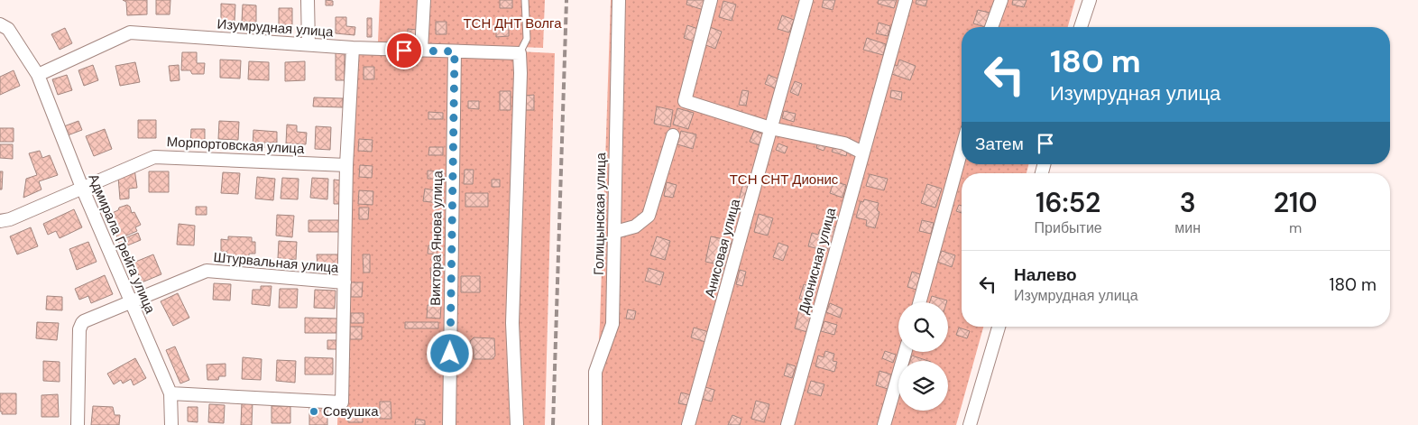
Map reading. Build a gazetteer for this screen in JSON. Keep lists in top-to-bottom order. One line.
{"streets":{"street":["Изумрудная улица","Морпортовская улица","Голицынская улица","Виктора Янова улица","Адмирала Грейга улица","Анисовая улица","Дионисная улица","Штурвальная улица"]},"crossings":[["Изумрудная улица","Виктора Янова улица"],["Изумрудная улица","Адмирала Грейга улица"],["Морпортовская улица","Адмирала Грейга улица"],["Адмирала Грейга улица","Штурвальная улица"]],"parks":["ТСН ДНТ Волга","ТСН СНТ Дионис"],"places":["Совушка"],"page":{"turn":["180 m","Изумрудная улица"],"then":"Затем","eta":["16:52","Прибытие","3","мин","210","m"],"list":[{"name":"Налево","note":"Изумрудная улица","value":"180 m"}]}}
